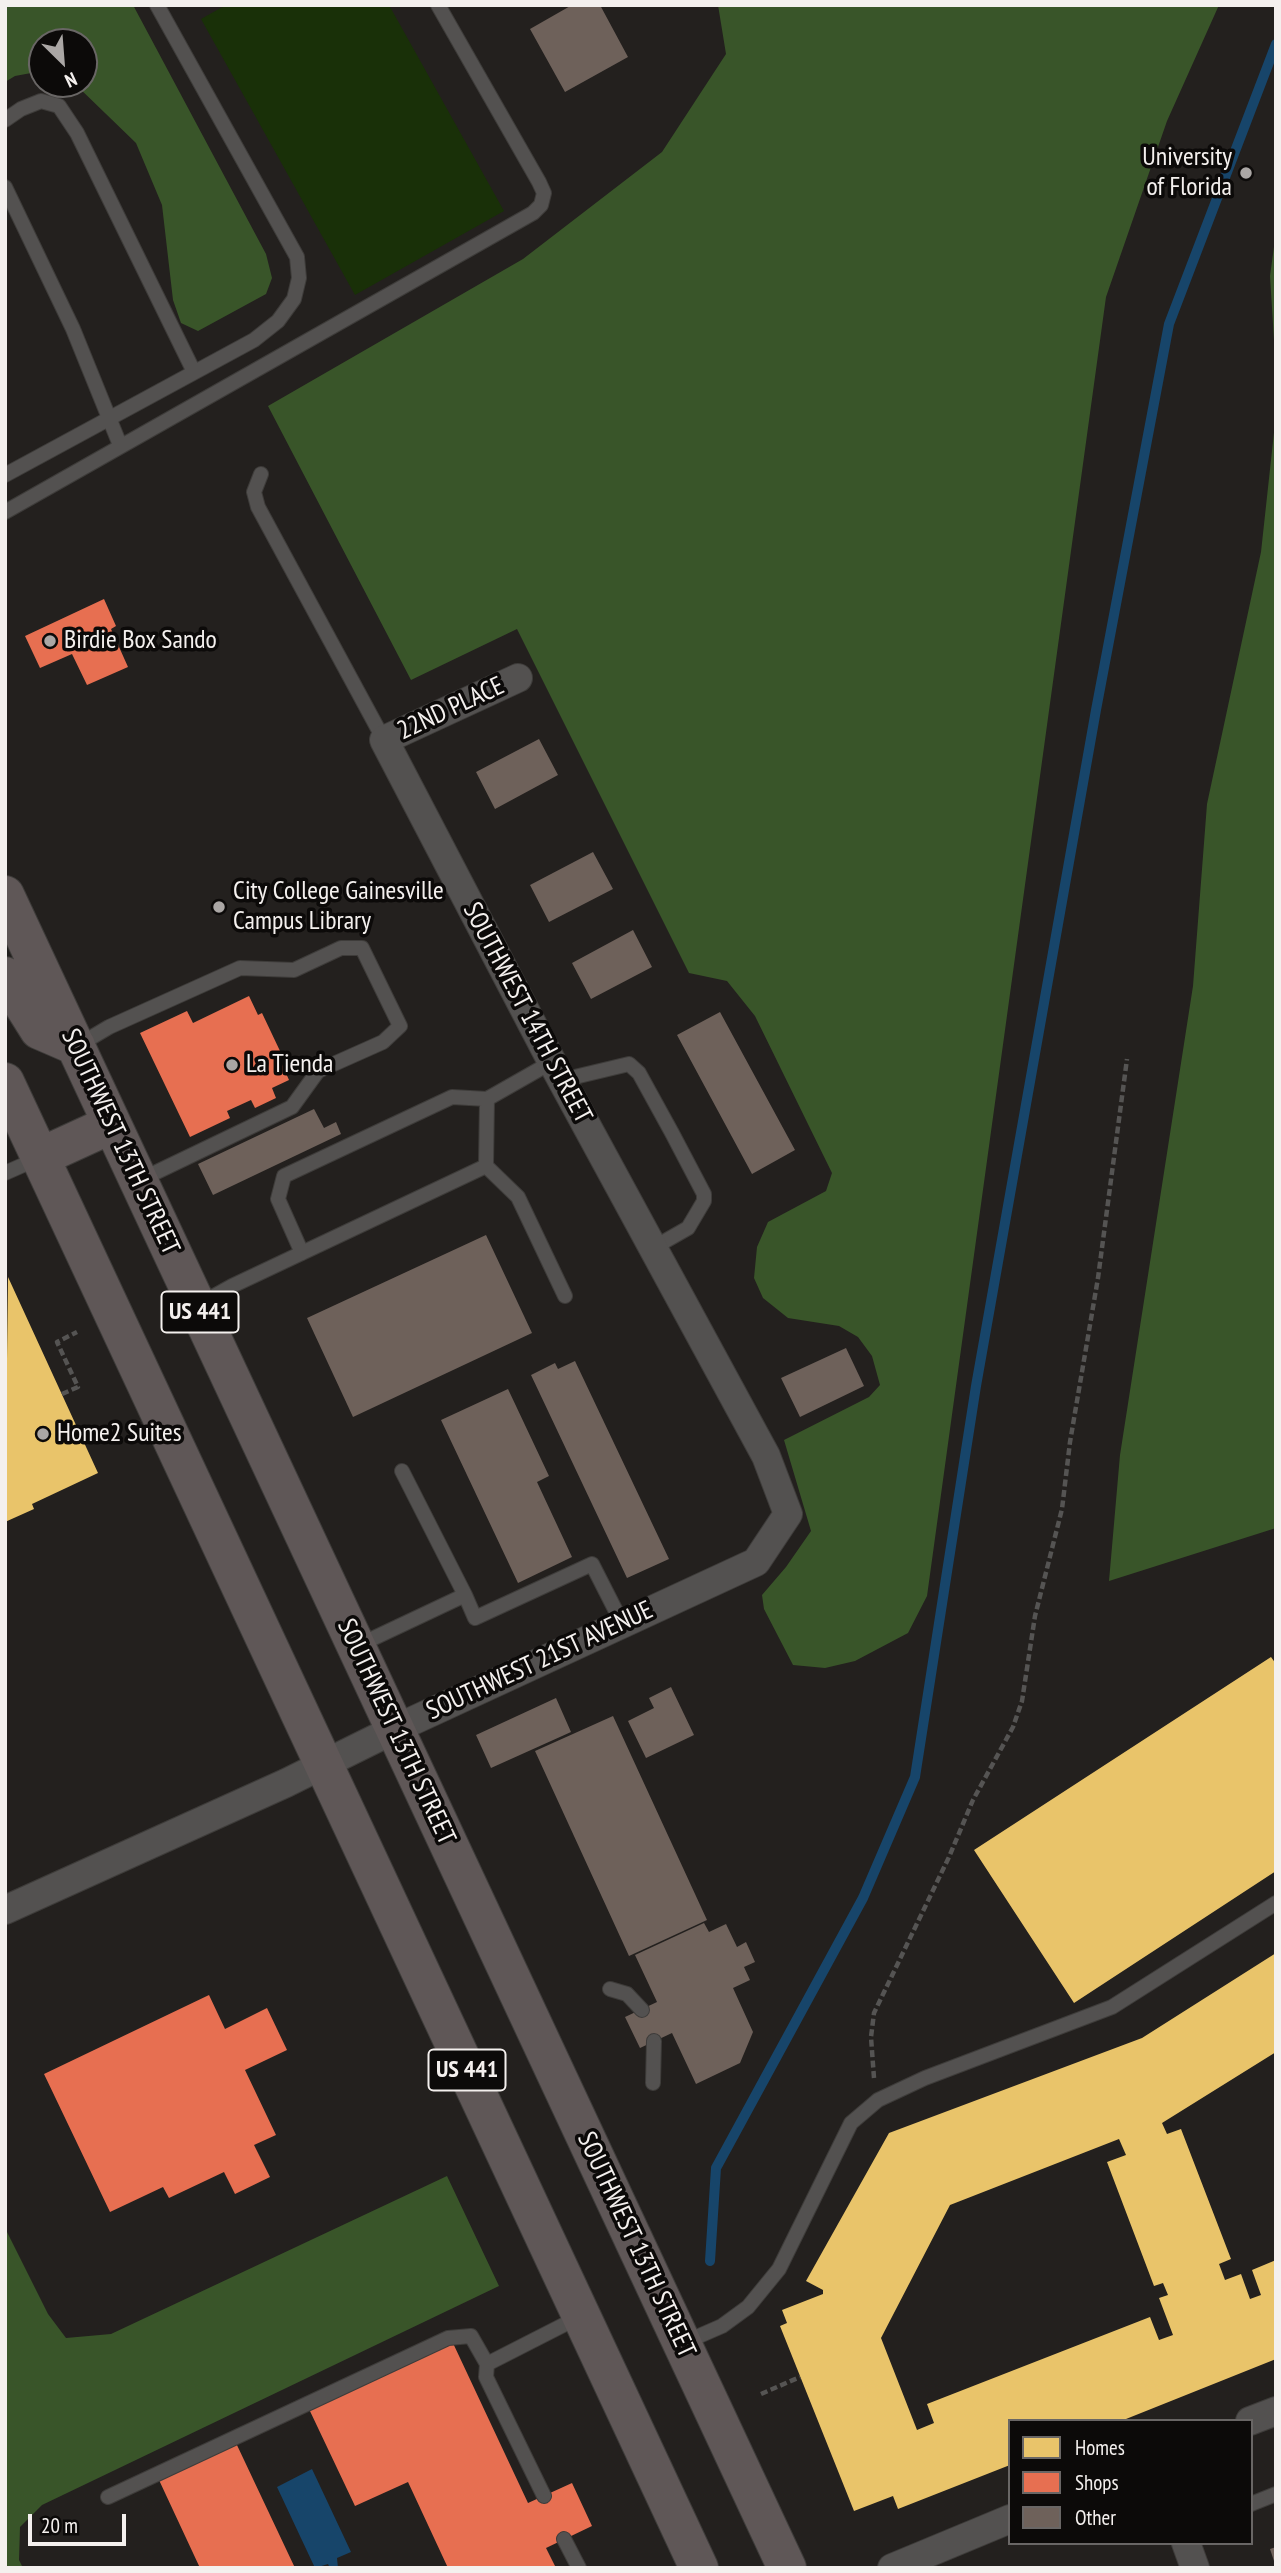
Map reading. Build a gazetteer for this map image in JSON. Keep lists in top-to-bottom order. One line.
{"streets":{"main road":["SOUTHWEST 13TH STREET","US 441"],"street":["22ND PLACE","SOUTHWEST 14TH STREET","SOUTHWEST 21ST AVENUE"]},"crossings":[["22ND PLACE","SOUTHWEST 14TH STREET"],["SOUTHWEST 14TH STREET","SOUTHWEST 21ST AVENUE"],["SOUTHWEST 13TH STREET","SOUTHWEST 21ST AVENUE"],["US 441","SOUTHWEST 21ST AVENUE"]],"places":["University of Florida","Birdie Box Sando","City College Gainesville Campus Library","La Tienda","Home2 Suites"],"legend":["Homes","Shops","Other"],"scale_bar":"20 m","north":"bottom right"}
